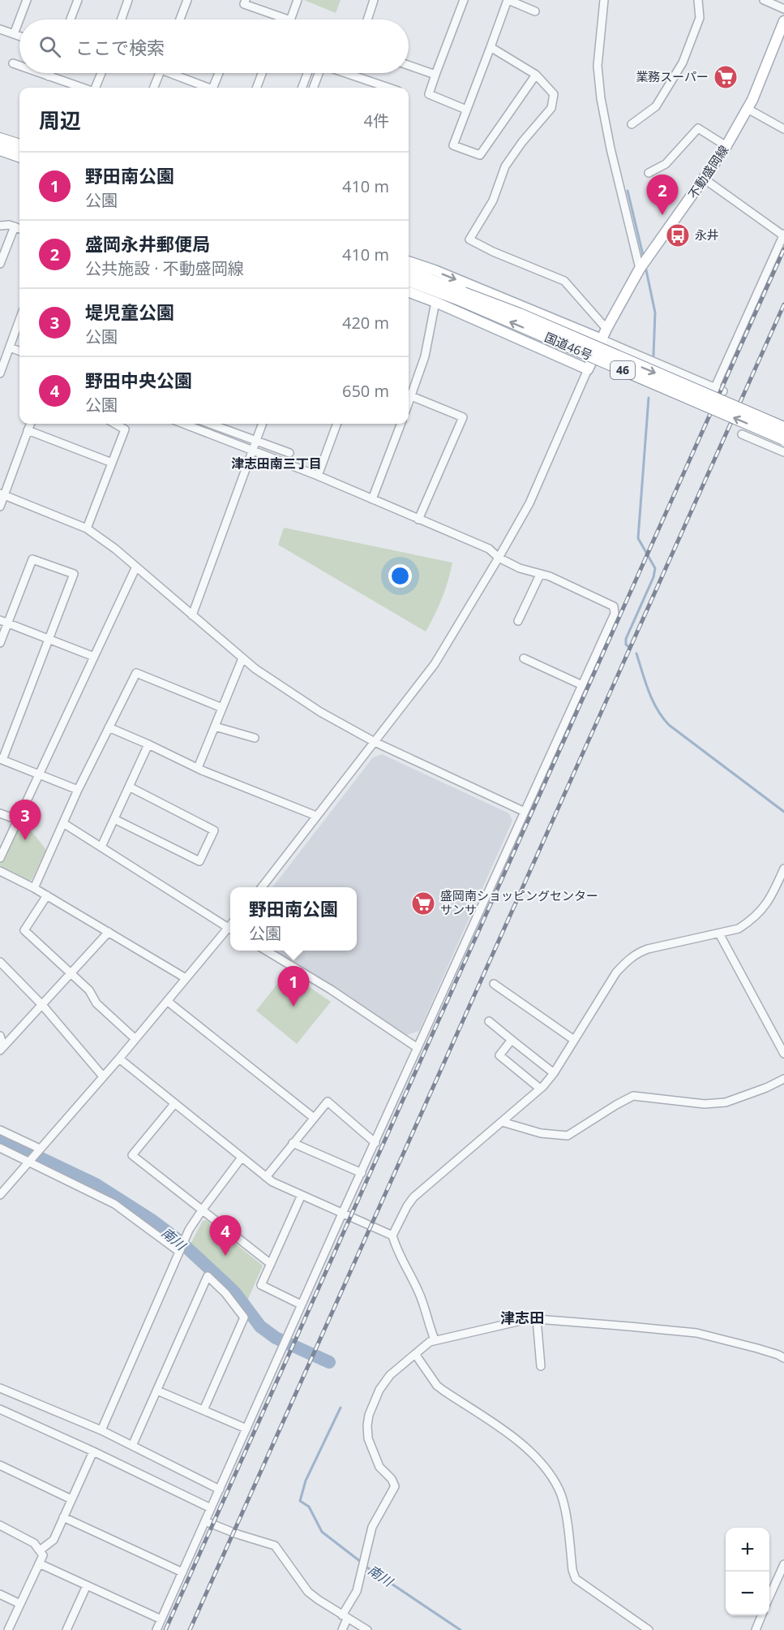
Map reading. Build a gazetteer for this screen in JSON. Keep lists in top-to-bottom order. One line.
{"streets":{"highway":["国道46号","46"],"main road":["不動盛岡線"]},"districts":["津志田南三丁目","津志田"],"water":["南川"],"places":{"supermarket":["業務スーパー","盛岡南ショッピングセンター サンサ"],"bus stop":["永井"]},"page":{"search":"ここで検索","heading":["周辺","4件"],"list":[{"mark":"1","name":"野田南公園","note":"公園","value":"410 m"},{"mark":"2","name":"盛岡永井郵便局","note":"公共施設 · 不動盛岡線","value":"410 m"},{"mark":"3","name":"堤児童公園","note":"公園","value":"420 m"},{"mark":"4","name":"野田中央公園","note":"公園","value":"650 m"}],"pins":["2","3","1","4"],"popup":["野田南公園","公園"],"map_buttons":["+","−"]}}
